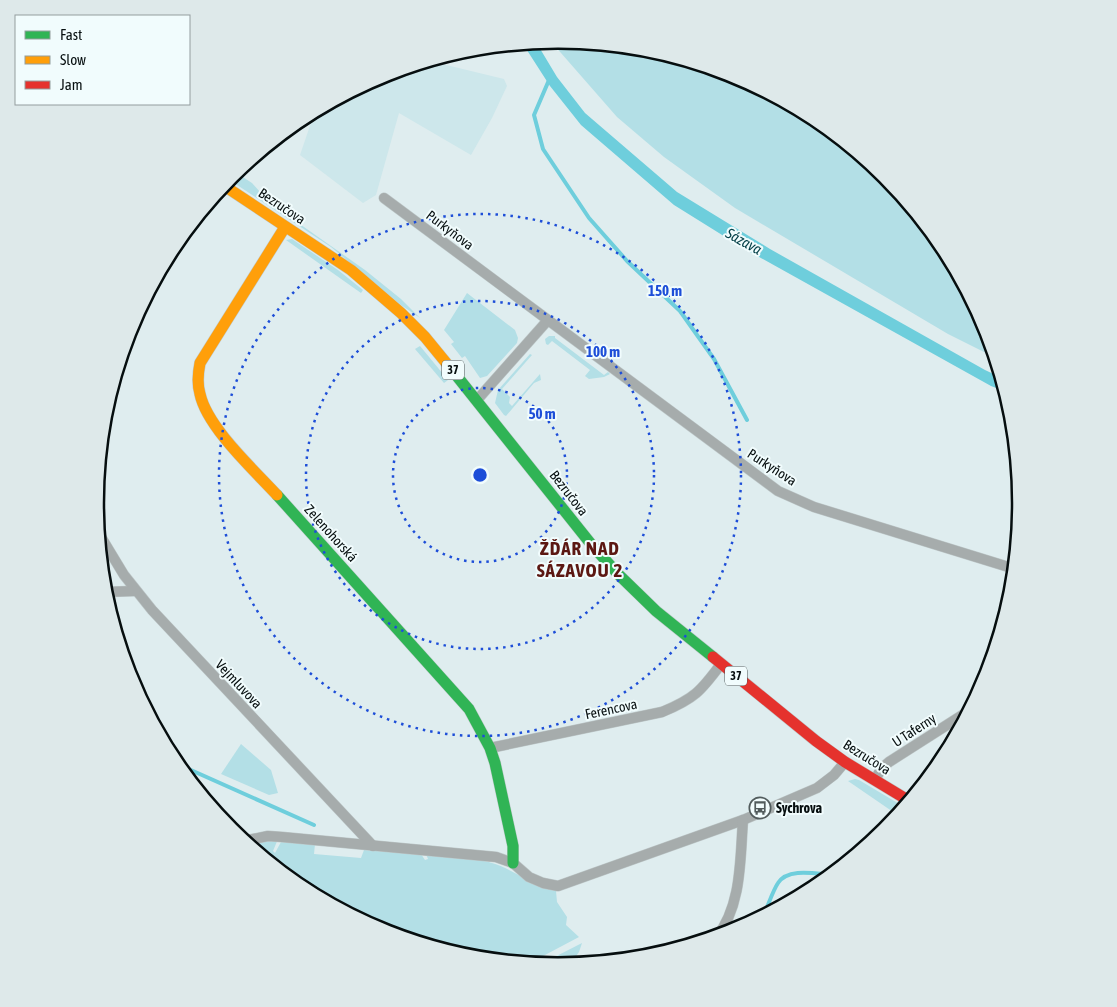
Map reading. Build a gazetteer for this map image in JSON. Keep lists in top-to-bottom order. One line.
{"streets":{"main road":["Bezručova","37","Zelenohorská"],"street":["Purkyňova","Vejmluvova","Ferencova","U Taferny"]},"crossings":[["Bezručova","Zelenohorská"],["Bezručova","Ferencova"],["Bezručova","U Taferny"],["Zelenohorská","Ferencova"]],"districts":["ŽĎÁR NAD SÁZAVOU 2"],"water":["Sázava"],"places":{"bus stop":["Sychrova"]},"legend":["Fast","Slow","Jam"],"rings":["150 m","100 m","50 m"]}
